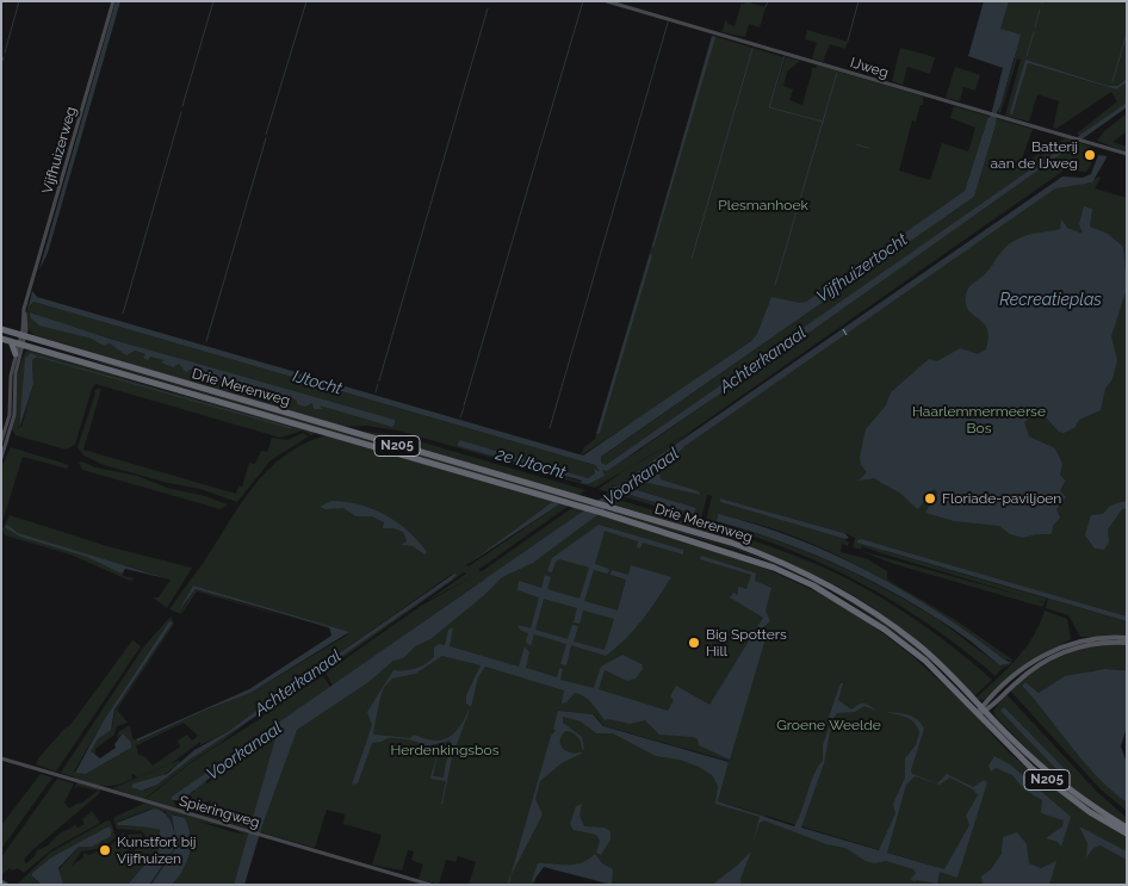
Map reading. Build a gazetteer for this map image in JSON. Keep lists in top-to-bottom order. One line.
{"streets":{"highway":["Drie Merenweg","N205"],"street":["IJweg","Vijfhuizerweg","Spieringweg"]},"crossings":[["Vijfhuizerweg","Drie Merenweg"]],"water":["Vijfhuizertocht","Recreatieplas","Achterkanaal","IJtocht","2e IJtocht","Voorkanaal"],"parks":["Plesmanhoek","Haarlemmermeerse Bos","Groene Weelde","Herdenkingsbos"],"places":["Batterij aan de IJweg","Floriade-paviljoen","Big Spotters Hill","Kunstfort bij Vijfhuizen"]}
